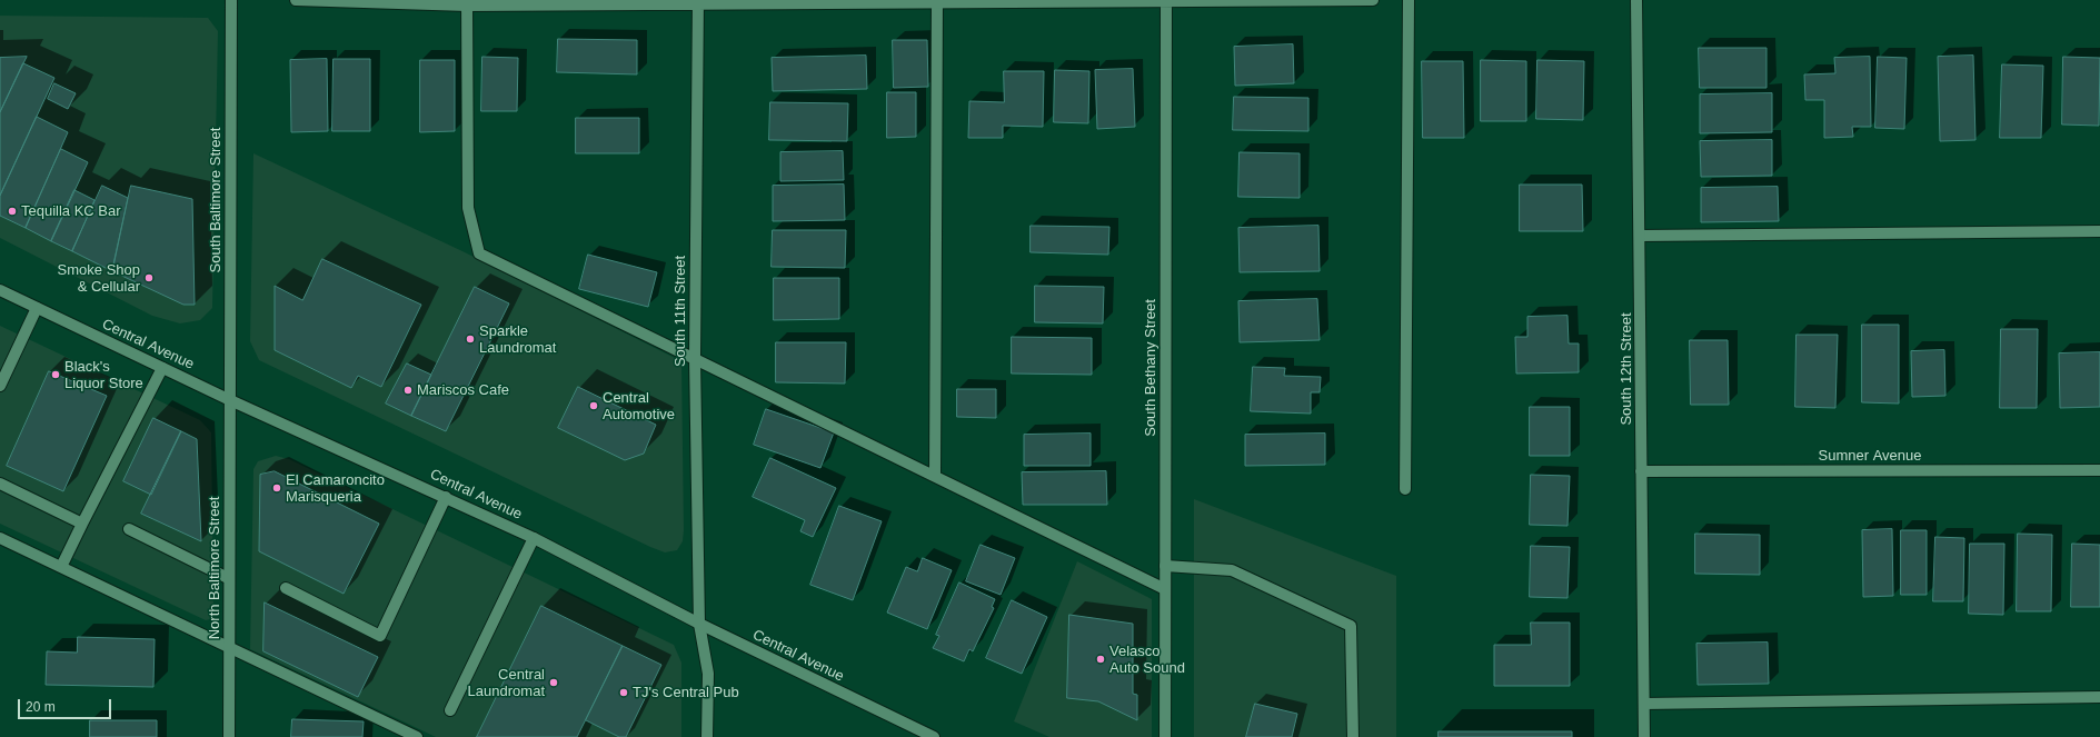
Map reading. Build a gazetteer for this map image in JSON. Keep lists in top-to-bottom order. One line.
{"streets":{"street":["South Baltimore Street","South 11th Street","Central Avenue","South Bethany Street","South 12th Street","Sumner Avenue","North Baltimore Street"]},"crossings":[["South Baltimore Street","Central Avenue"],["South Baltimore Street","North Baltimore Street"],["South 11th Street","Central Avenue"],["Central Avenue","North Baltimore Street"],["South 12th Street","Sumner Avenue"]],"places":["Tequilla KC Bar","Smoke Shop & Cellular","Sparkle Laundromat","Black's Liquor Store","Mariscos Cafe","Central Automotive","El Camaroncito Marisqueria","Velasco Auto Sound","Central Laundromat","TJ's Central Pub"],"scale_bar":"20 m"}
